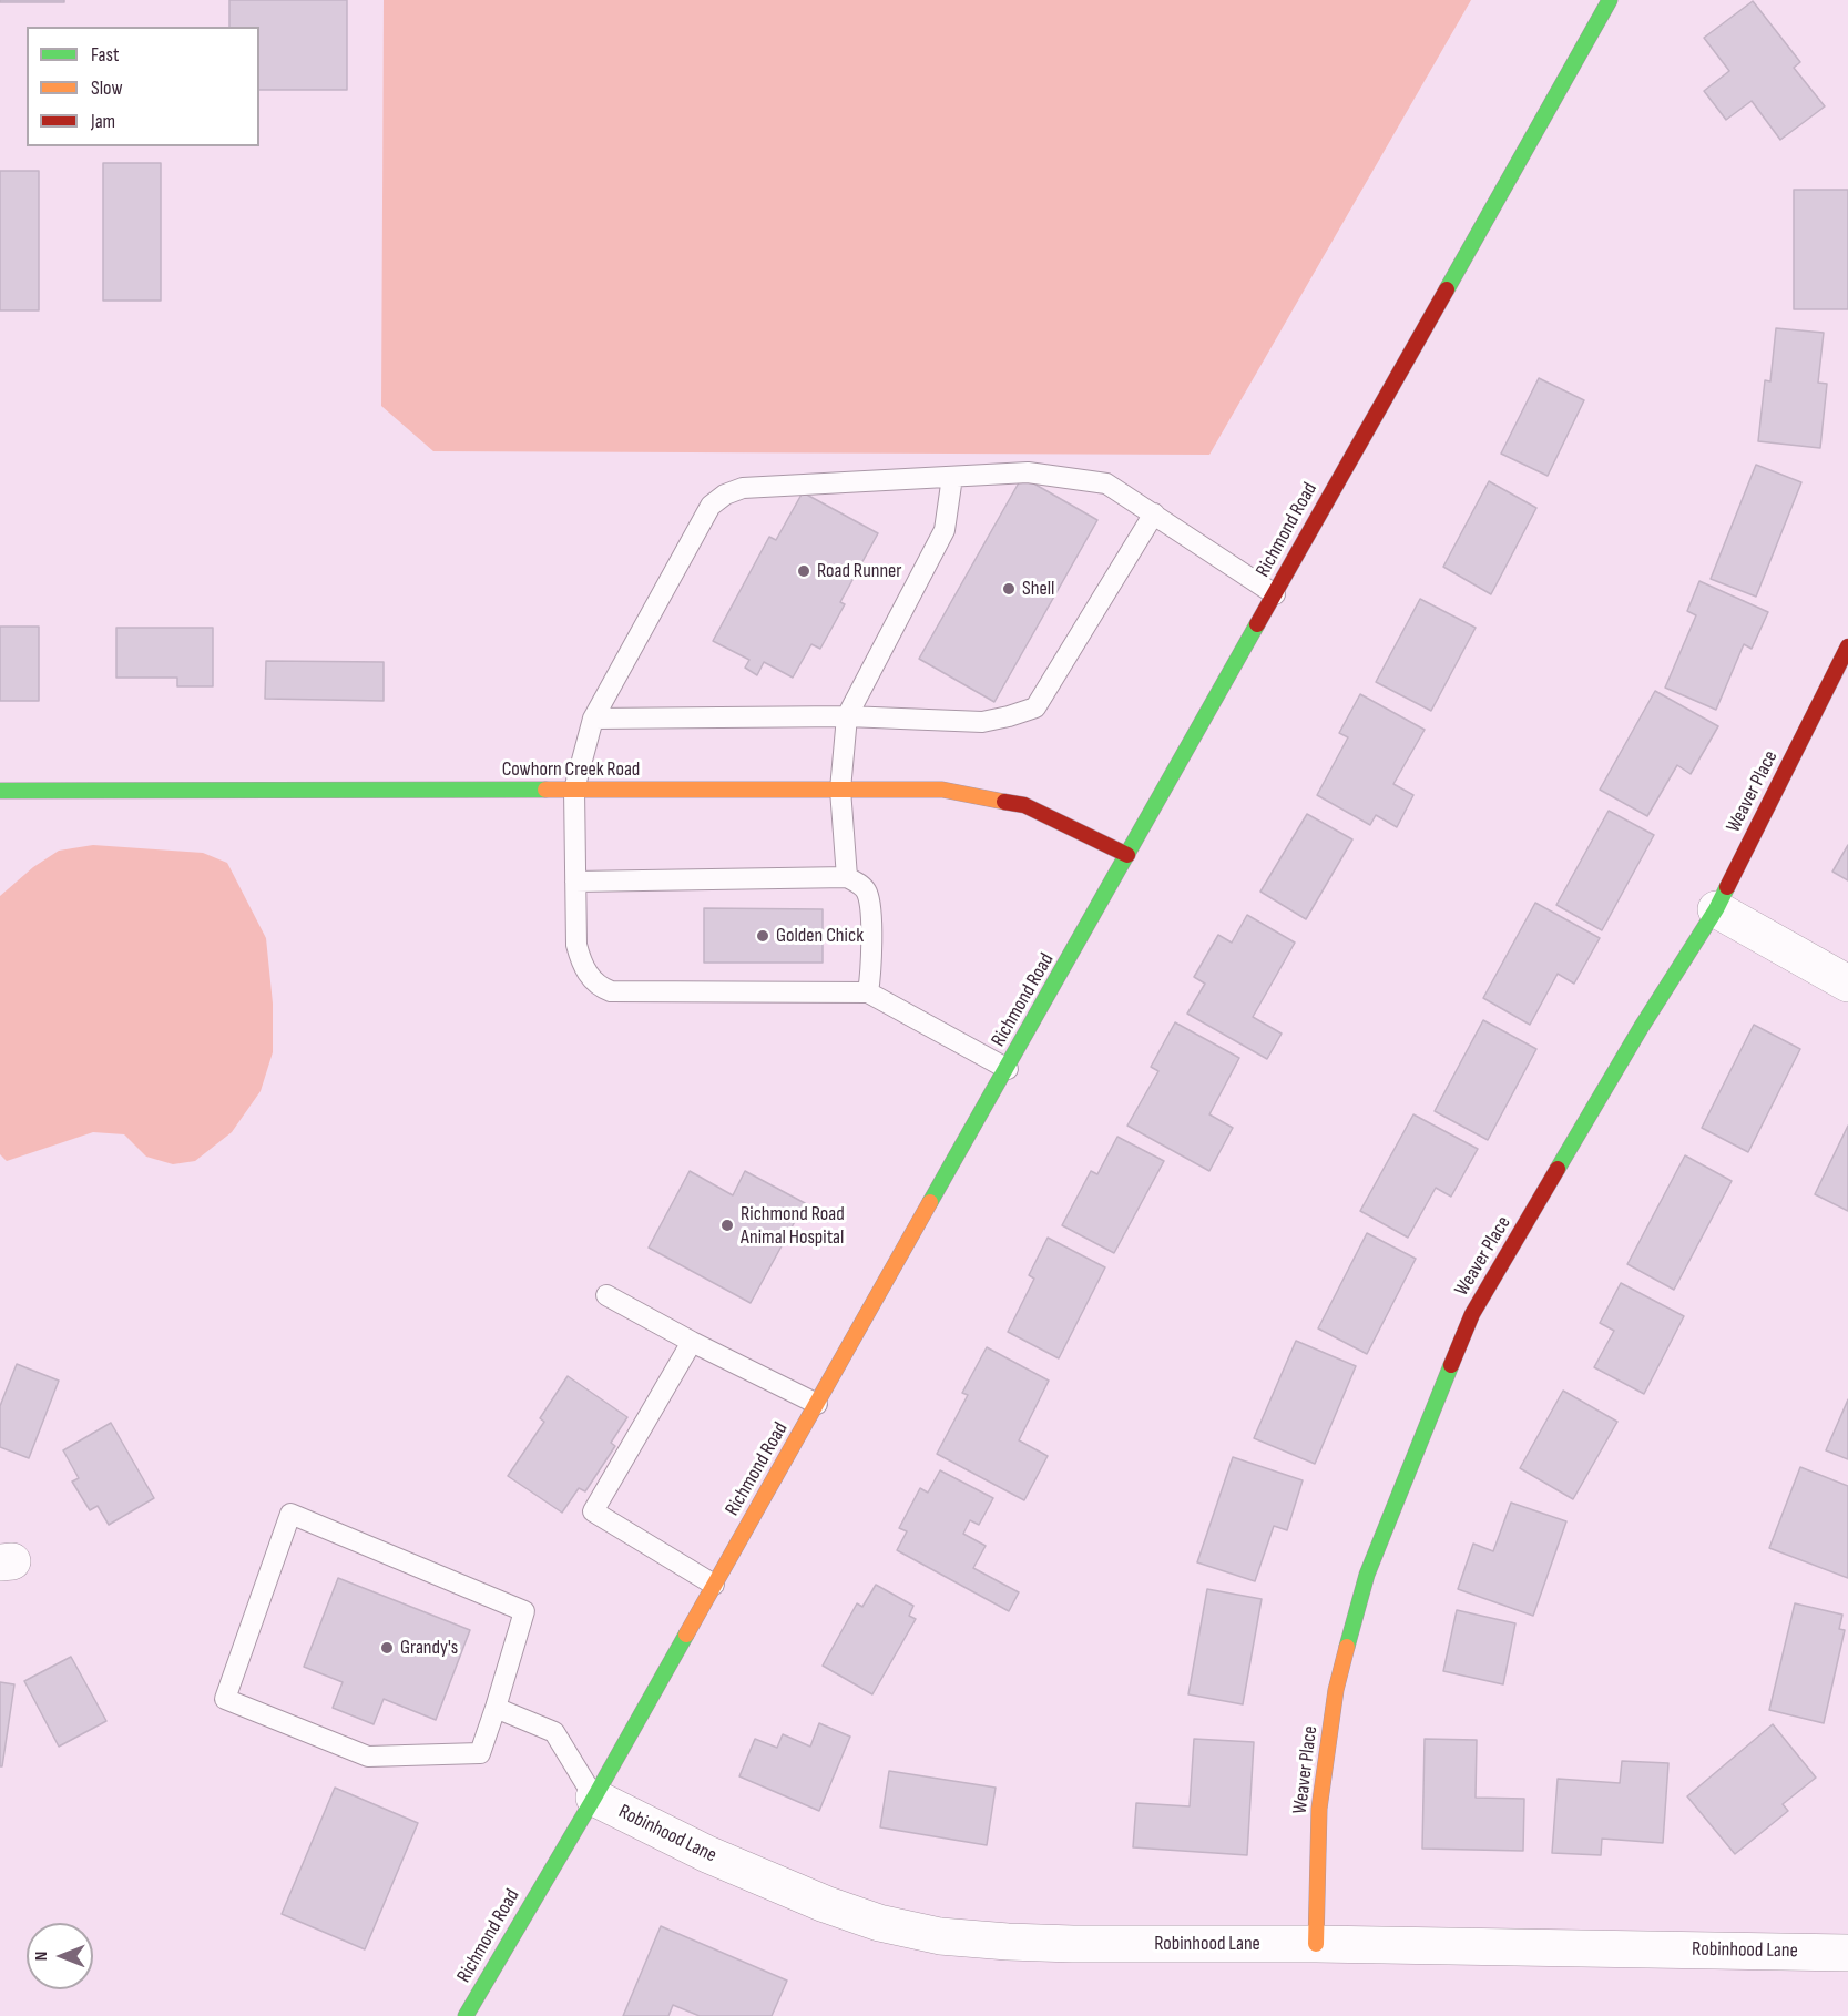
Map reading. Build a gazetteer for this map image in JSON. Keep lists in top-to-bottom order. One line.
{"streets":{"street":["Richmond Road","Cowhorn Creek Road","Weaver Place","Robinhood Lane"]},"crossings":[["Richmond Road","Cowhorn Creek Road"],["Richmond Road","Robinhood Lane"],["Weaver Place","Robinhood Lane"]],"places":["Road Runner","Shell","Golden Chick","Richmond Road Animal Hospital","Grandy's"],"legend":["Fast","Slow","Jam"],"north":"left"}
